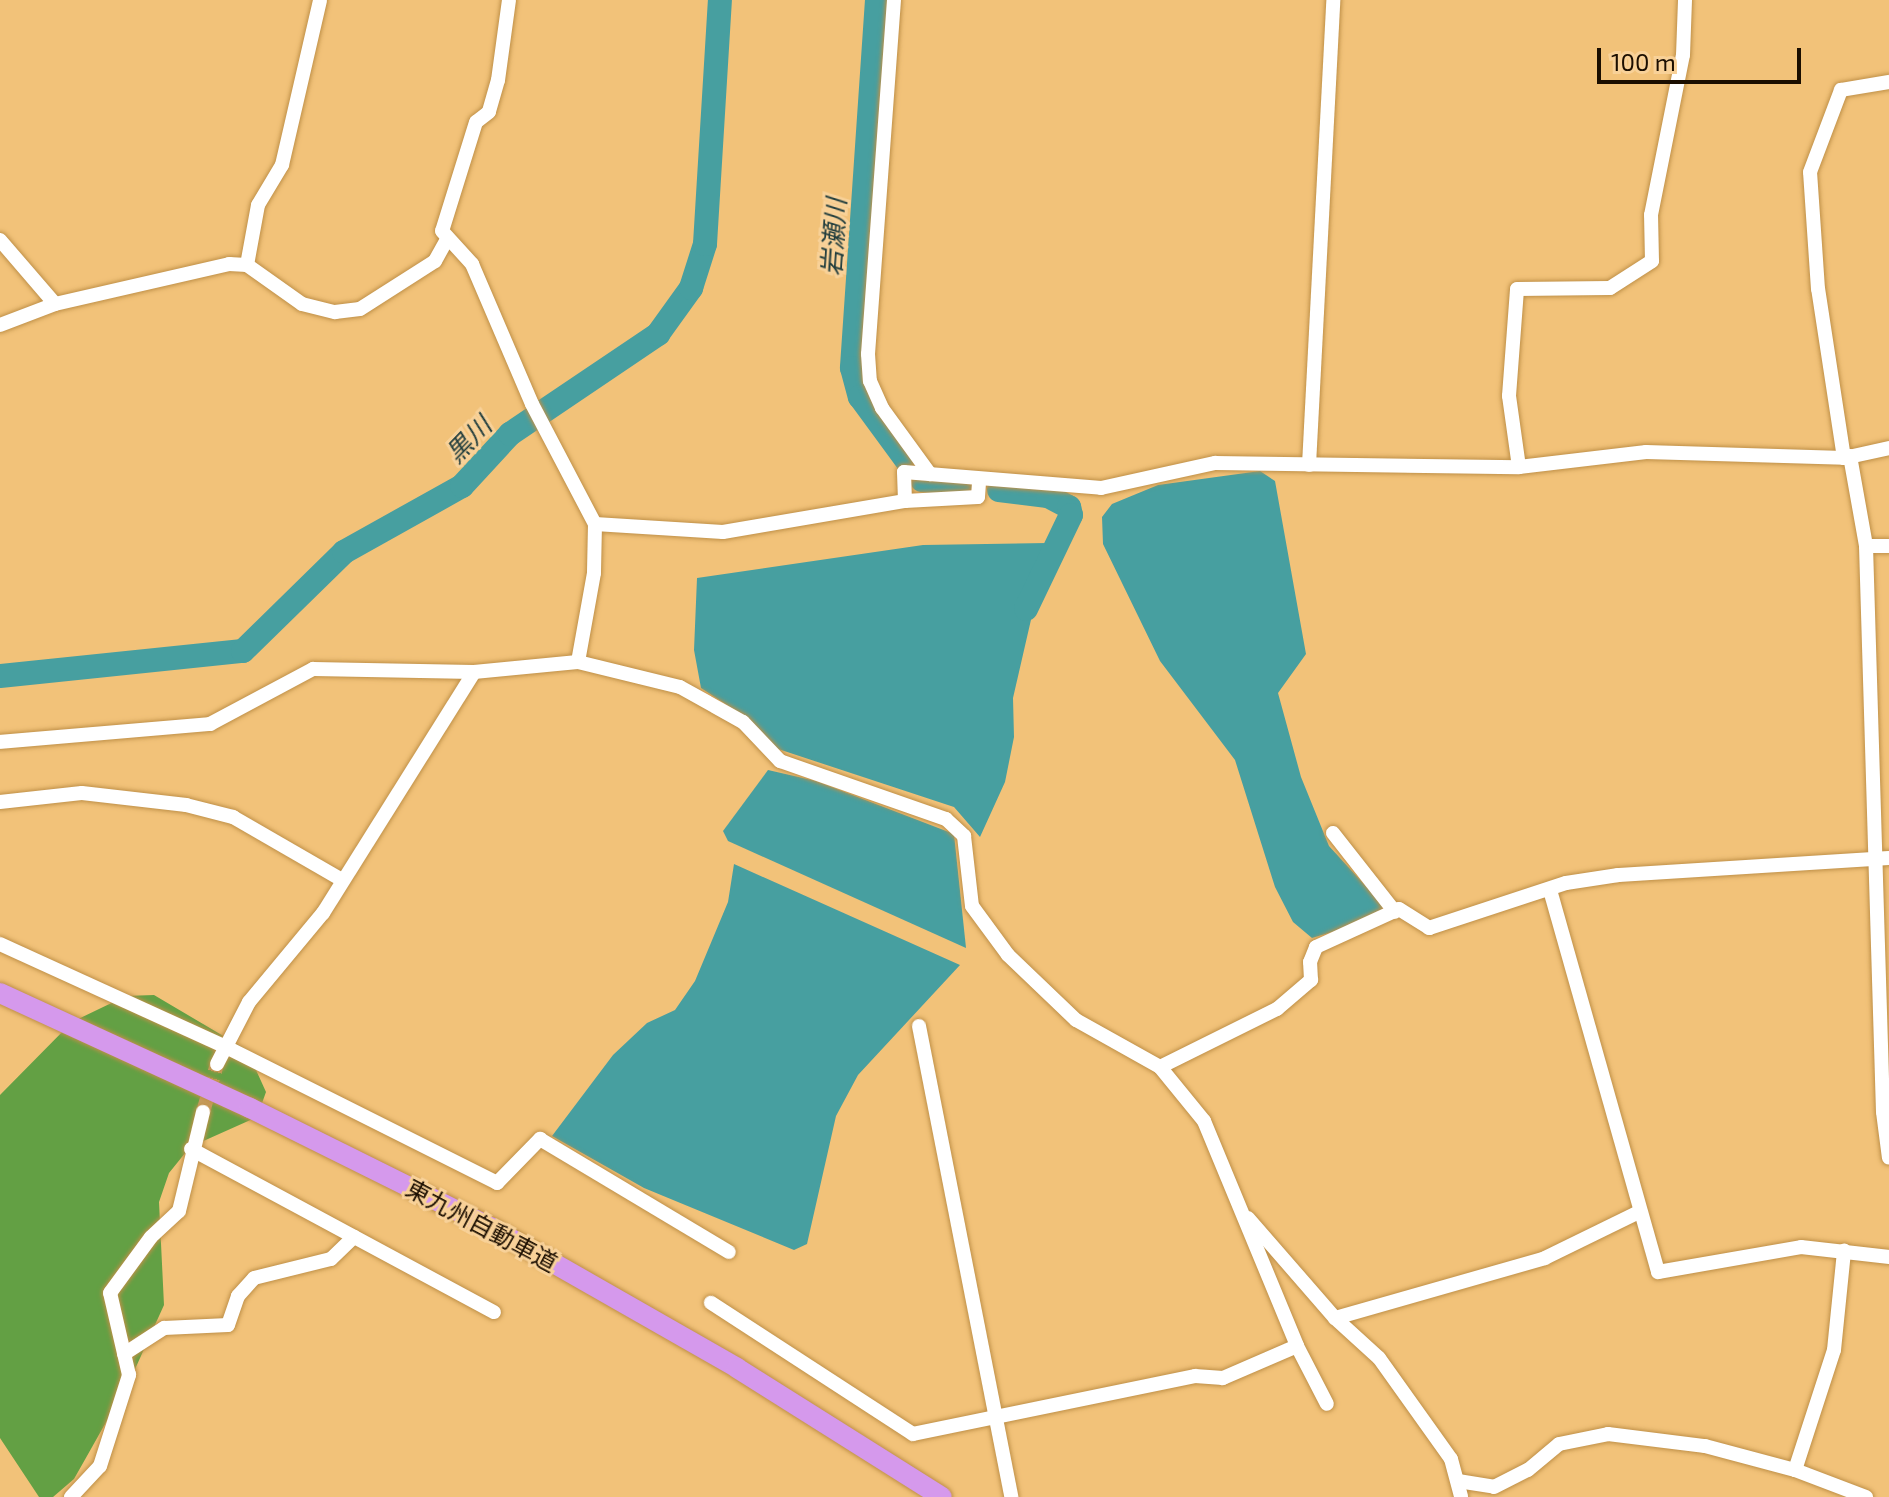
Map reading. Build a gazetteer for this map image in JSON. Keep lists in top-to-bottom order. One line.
{"streets":{"highway":["東九州自動車道"]},"water":["岩瀬川","黒川"],"scale_bar":"100 m"}
